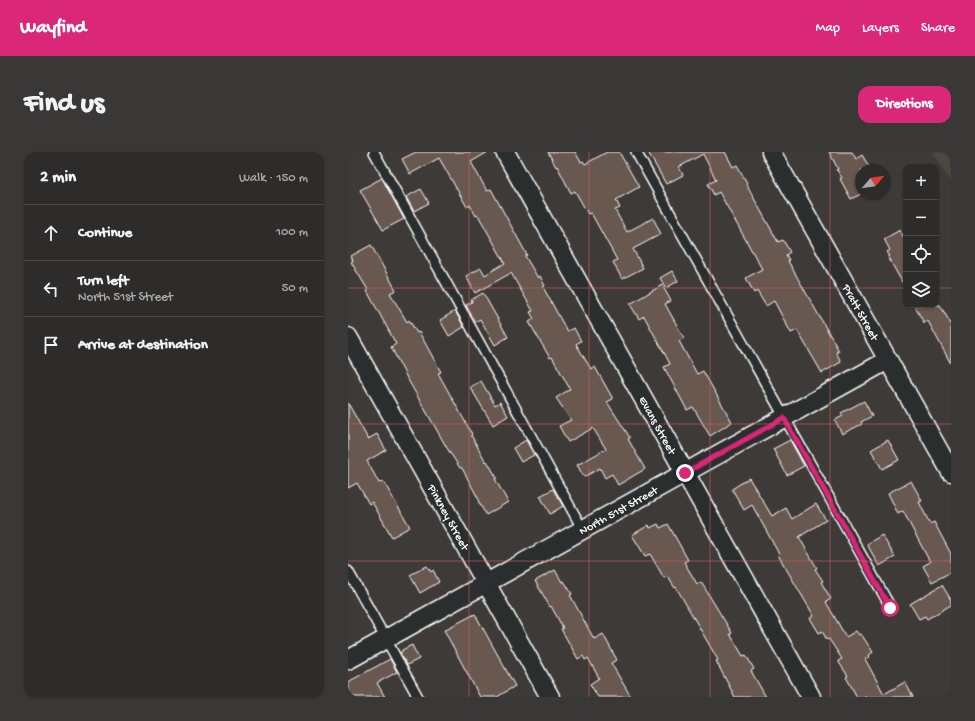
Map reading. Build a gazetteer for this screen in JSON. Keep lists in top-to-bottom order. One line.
{"streets":{"street":["Pratt Street","Evans Street","North 51st Street","Pinkney Street"]},"crossings":[["Pratt Street","North 51st Street"],["Evans Street","North 51st Street"],["North 51st Street","Pinkney Street"]],"north":"top right","page":{"header":"Wayfind","nav":["Map","Layers","Share"],"buttons":"Directions","title":"Find us","heading":["2 min","Walk · 150 m"],"map_buttons":["+","−"],"list":[["Continue","100 m"],["Turn left","North 51st Street","50 m"],"Arrive at destination"]}}
